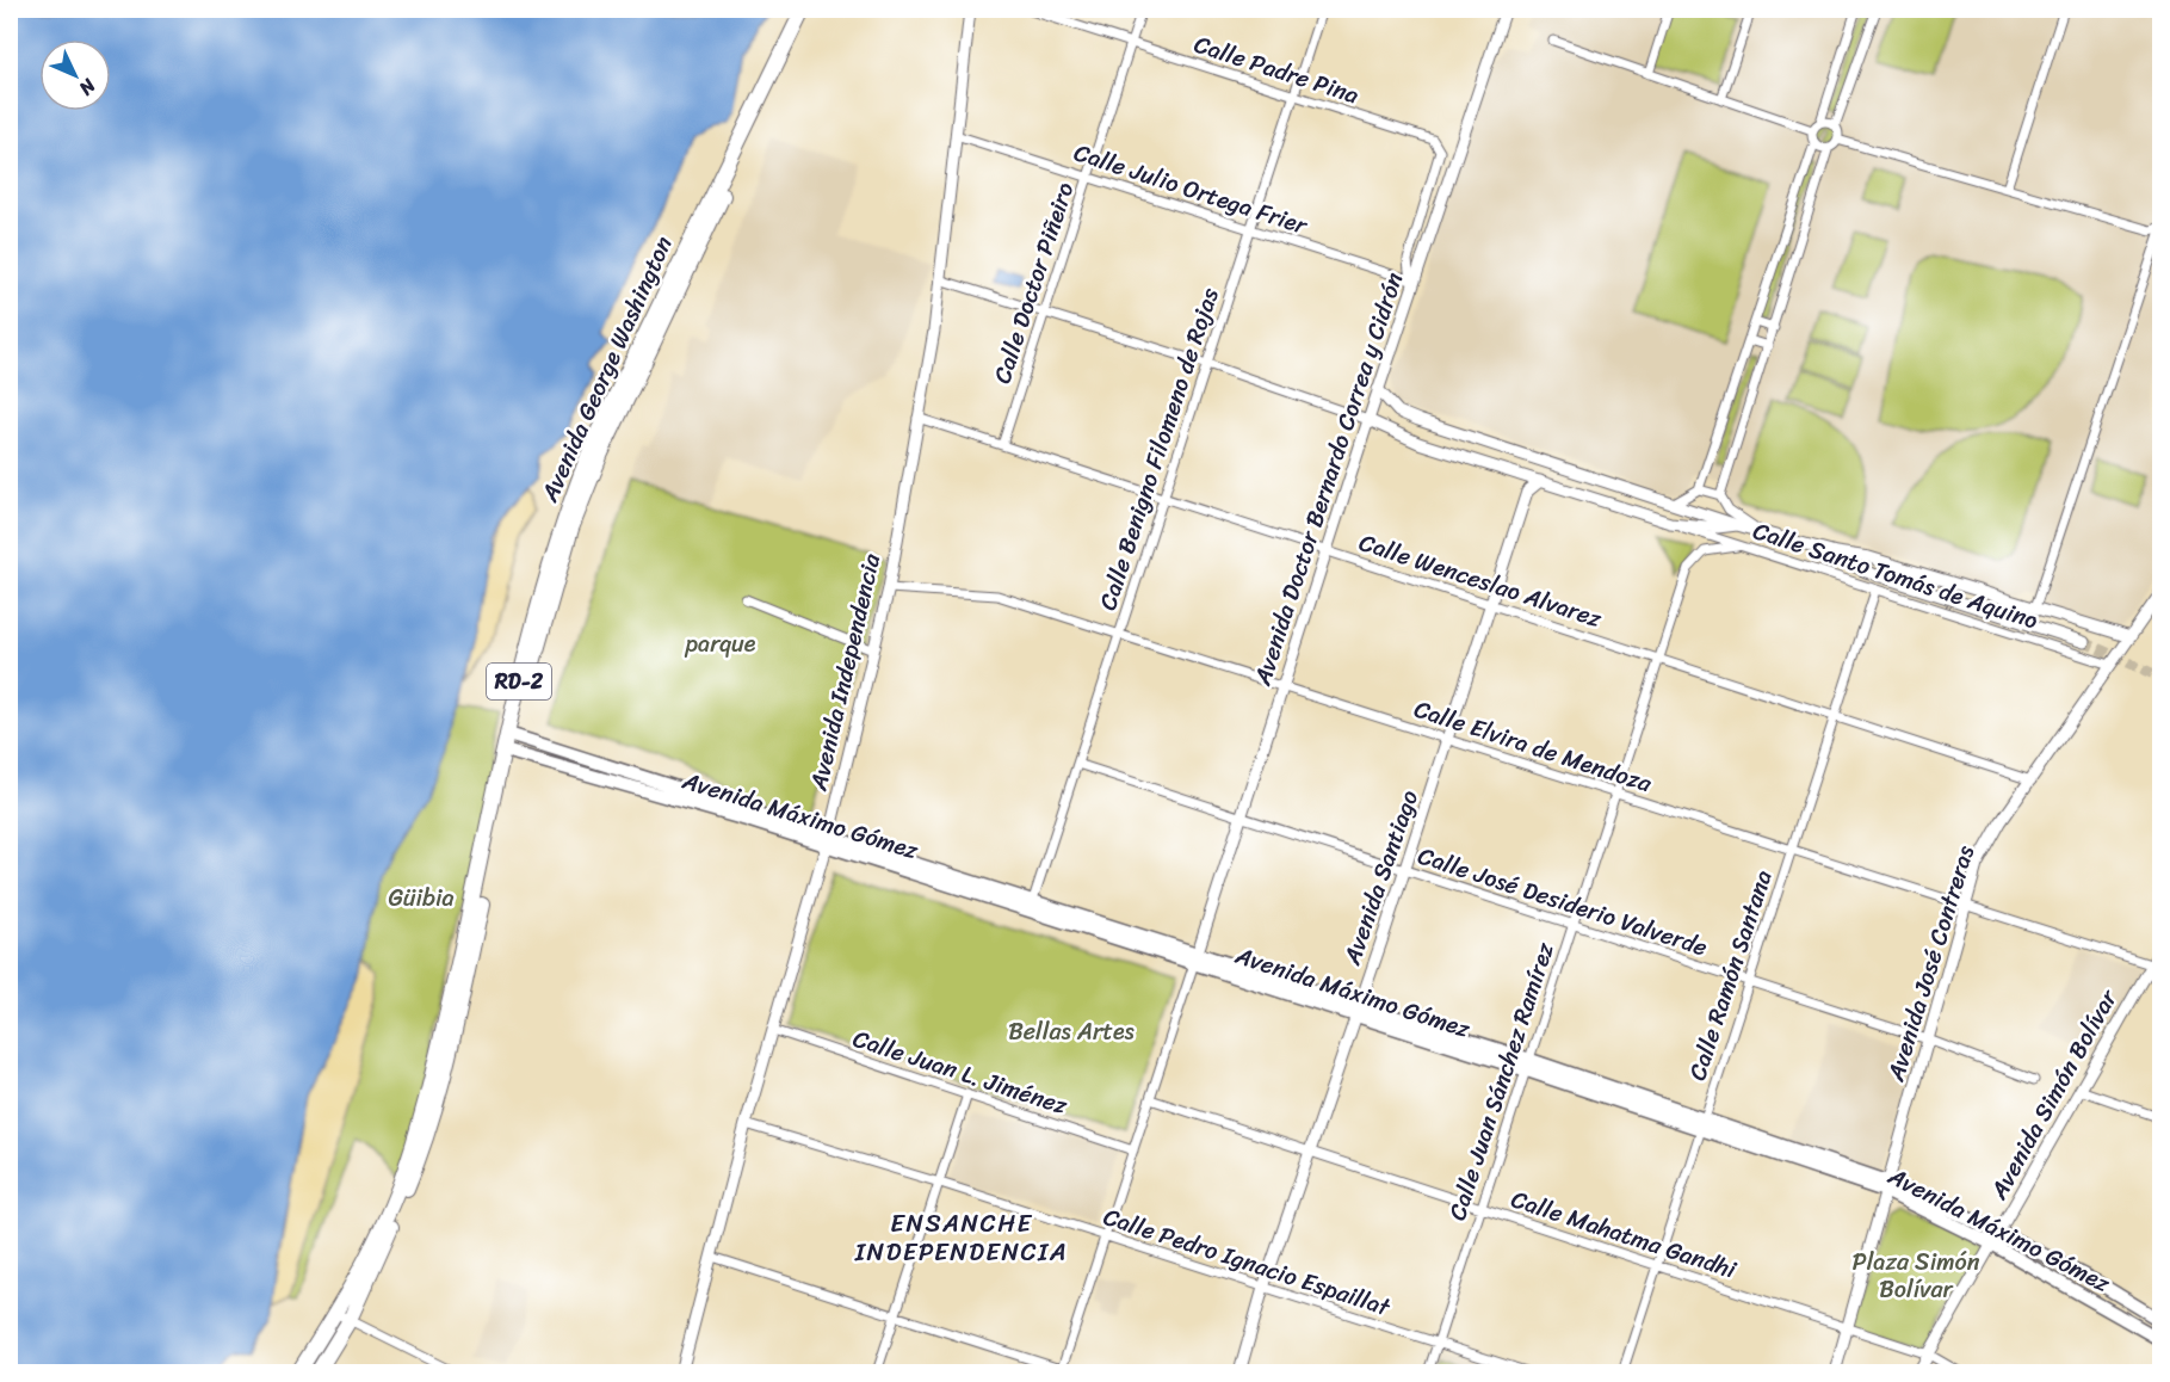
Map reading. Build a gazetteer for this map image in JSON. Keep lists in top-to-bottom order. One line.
{"streets":{"highway":["Avenida George Washington","RD-2"],"main road":["Avenida Doctor Bernardo Correa y Cidrón","Calle Santo Tomás de Aquino","Avenida Independencia","Avenida Máximo Gómez","Avenida Santiago","Avenida José Contreras","Avenida Simón Bolívar"],"street":["Calle Padre Pina","Calle Julio Ortega Frier","Calle Doctor Piñeiro","Calle Benigno Filomeno de Rojas","Calle Wenceslao Alvarez","Calle Elvira de Mendoza","Calle José Desiderio Valverde","Calle Ramón Santana","Calle Juan L. Jiménez","Calle Juan Sánchez Ramírez","Calle Mahatma Gandhi","Calle Pedro Ignacio Espaillat"]},"crossings":[["Calle Padre Pina","Calle Julio Ortega Frier"],["Calle Padre Pina","Calle Doctor Piñeiro"],["Calle Padre Pina","Calle Benigno Filomeno de Rojas"],["Calle Padre Pina","Avenida Doctor Bernardo Correa y Cidrón"],["Calle Julio Ortega Frier","Calle Doctor Piñeiro"],["Calle Julio Ortega Frier","Calle Benigno Filomeno de Rojas"],["Calle Julio Ortega Frier","Avenida Doctor Bernardo Correa y Cidrón"],["Calle Julio Ortega Frier","Avenida Independencia"],["Calle Doctor Piñeiro","Calle Wenceslao Alvarez"],["Avenida George Washington","Avenida Máximo Gómez"],["Calle Benigno Filomeno de Rojas","Calle Wenceslao Alvarez"],["Calle Benigno Filomeno de Rojas","Calle Elvira de Mendoza"],["Calle Benigno Filomeno de Rojas","Avenida Máximo Gómez"],["Calle Benigno Filomeno de Rojas","Calle José Desiderio Valverde"],["Avenida Doctor Bernardo Correa y Cidrón","Calle Santo Tomás de Aquino"],["Avenida Doctor Bernardo Correa y Cidrón","Calle Wenceslao Alvarez"],["Avenida Doctor Bernardo Correa y Cidrón","Calle Elvira de Mendoza"],["Avenida Doctor Bernardo Correa y Cidrón","Avenida Máximo Gómez"],["Avenida Doctor Bernardo Correa y Cidrón","Calle José Desiderio Valverde"],["Calle Santo Tomás de Aquino","Avenida Santiago"],["Calle Santo Tomás de Aquino","Avenida José Contreras"],["Calle Santo Tomás de Aquino","Calle Ramón Santana"],["Calle Santo Tomás de Aquino","Calle Juan Sánchez Ramírez"],["Calle Wenceslao Alvarez","Avenida Independencia"],["Calle Wenceslao Alvarez","Avenida Santiago"],["Calle Wenceslao Alvarez","Avenida José Contreras"],["Calle Wenceslao Alvarez","Calle Ramón Santana"],["Calle Wenceslao Alvarez","Calle Juan Sánchez Ramírez"],["Avenida Independencia","Calle Elvira de Mendoza"],["Avenida Independencia","Avenida Máximo Gómez"],["Avenida Independencia","Calle Juan L. Jiménez"],["Avenida Independencia","Calle Pedro Ignacio Espaillat"],["Calle Elvira de Mendoza","Avenida Santiago"],["Calle Elvira de Mendoza","Avenida José Contreras"],["Calle Elvira de Mendoza","Calle Ramón Santana"],["Calle Elvira de Mendoza","Calle Juan Sánchez Ramírez"],["Calle Elvira de Mendoza","Avenida Simón Bolívar"],["Avenida Máximo Gómez","Avenida Santiago"],["Avenida Máximo Gómez","Avenida José Contreras"],["Avenida Máximo Gómez","Calle Ramón Santana"],["Avenida Máximo Gómez","Calle Juan Sánchez Ramírez"],["Avenida Máximo Gómez","Avenida Simón Bolívar"],["Avenida Santiago","Calle José Desiderio Valverde"],["Avenida Santiago","Calle Mahatma Gandhi"],["Avenida Santiago","Calle Pedro Ignacio Espaillat"],["Calle José Desiderio Valverde","Avenida José Contreras"],["Calle José Desiderio Valverde","Calle Ramón Santana"],["Calle José Desiderio Valverde","Calle Juan Sánchez Ramírez"],["Avenida José Contreras","Calle Mahatma Gandhi"],["Calle Ramón Santana","Calle Mahatma Gandhi"],["Calle Juan Sánchez Ramírez","Calle Mahatma Gandhi"],["Calle Juan Sánchez Ramírez","Calle Pedro Ignacio Espaillat"],["Avenida Simón Bolívar","Calle Mahatma Gandhi"]],"districts":["ENSANCHE INDEPENDENCIA"],"parks":["parque","Güibia","Bellas Artes","Plaza Simón Bolívar"],"north":"bottom right"}
